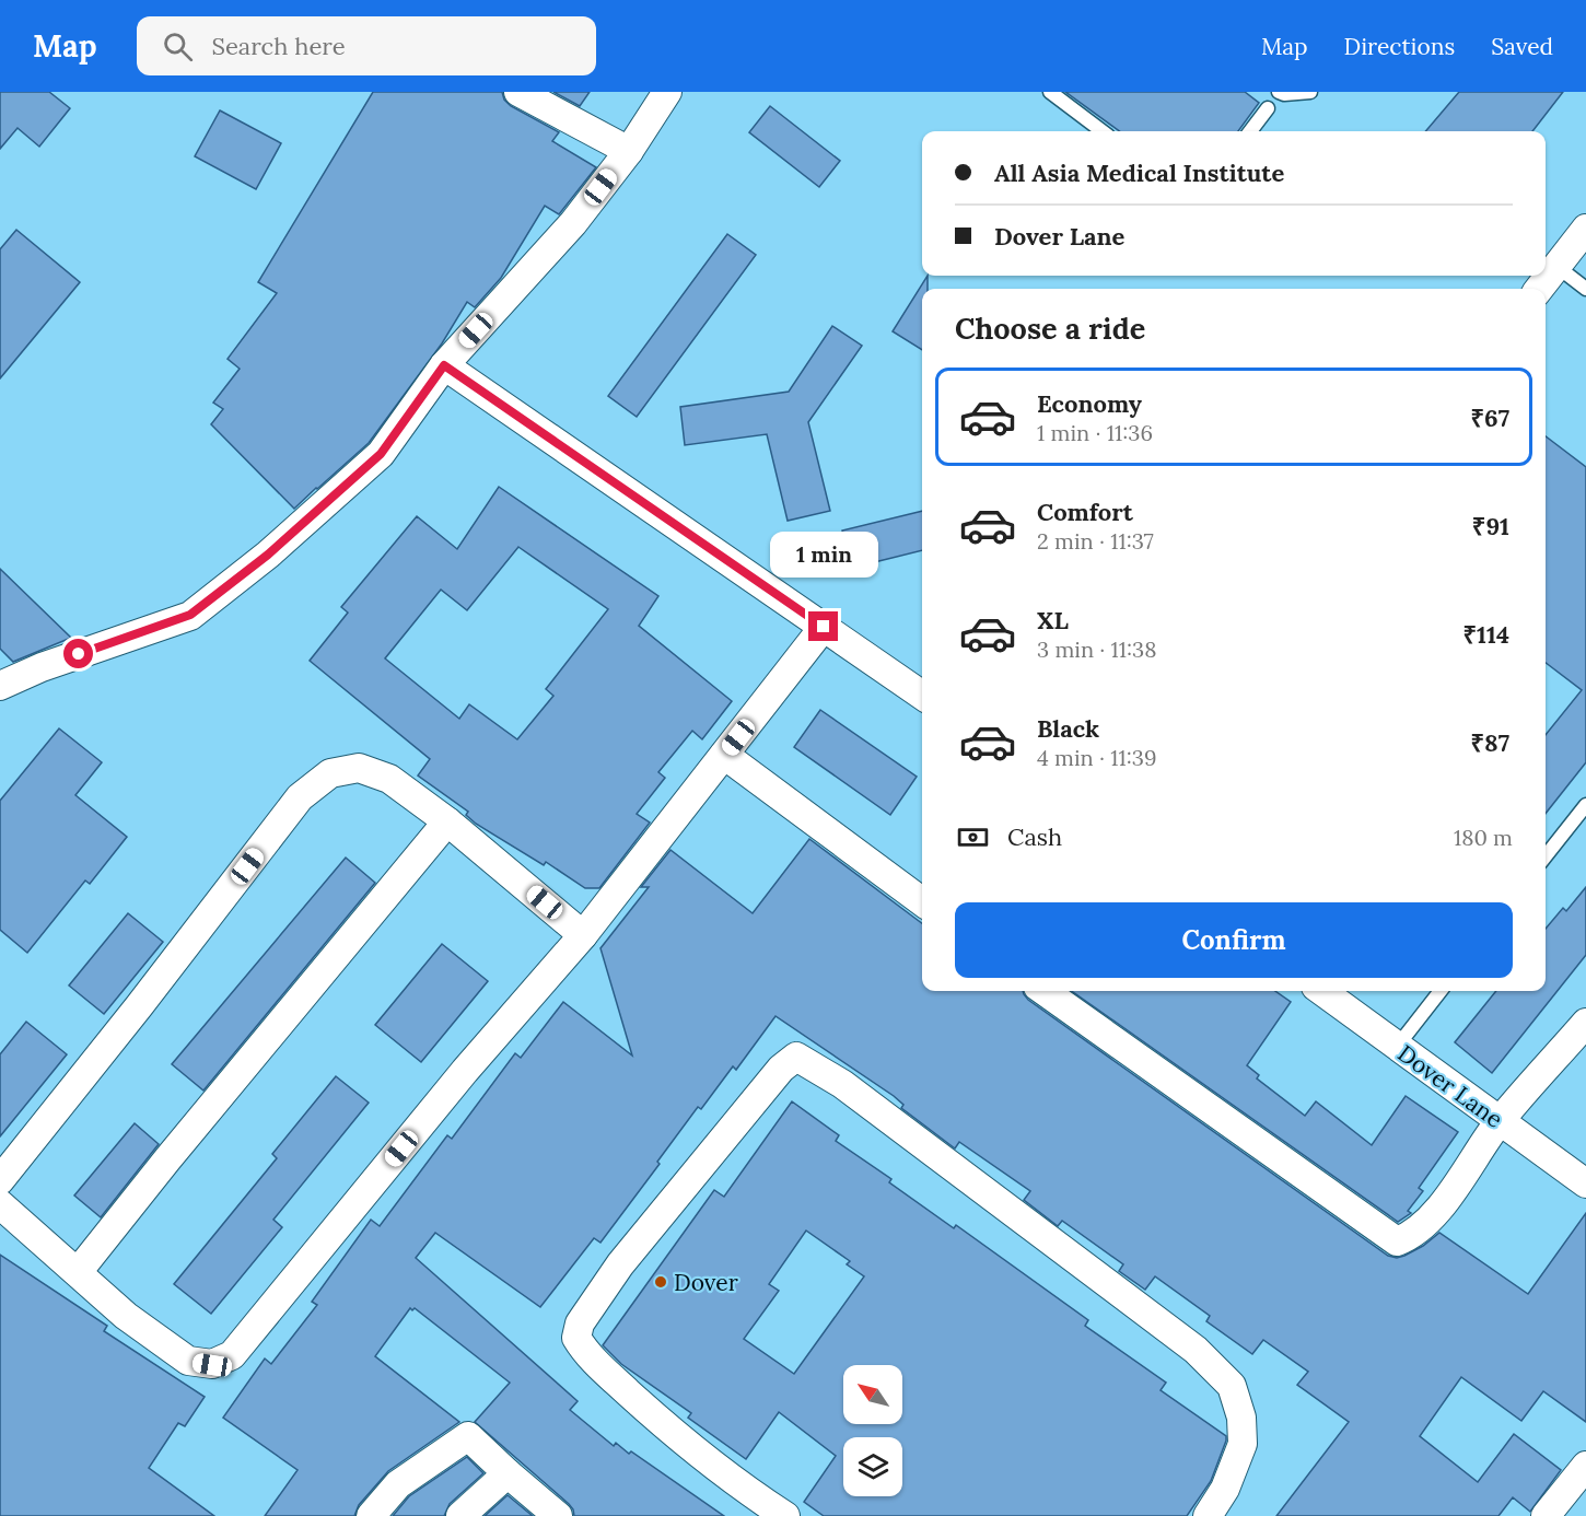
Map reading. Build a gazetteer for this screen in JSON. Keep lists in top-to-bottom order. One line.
{"streets":{"street":["Dover Lane"]},"places":["Dover"],"north":"top left","page":{"header":"Map","search":"Search here","nav":["Map","Directions","Saved"],"banner":["All Asia Medical Institute","Dover Lane"],"heading":"Choose a ride","list":[{"name":"Economy","note":"1 min · 11:36","value":"₹67"},{"name":"Comfort","note":"2 min · 11:37","value":"₹91"},{"name":"XL","note":"3 min · 11:38","value":"₹114"},{"name":"Black","note":"4 min · 11:39","value":"₹87"}],"bubble":"1 min","pay":["Cash","180 m"],"buttons":"Confirm"}}
